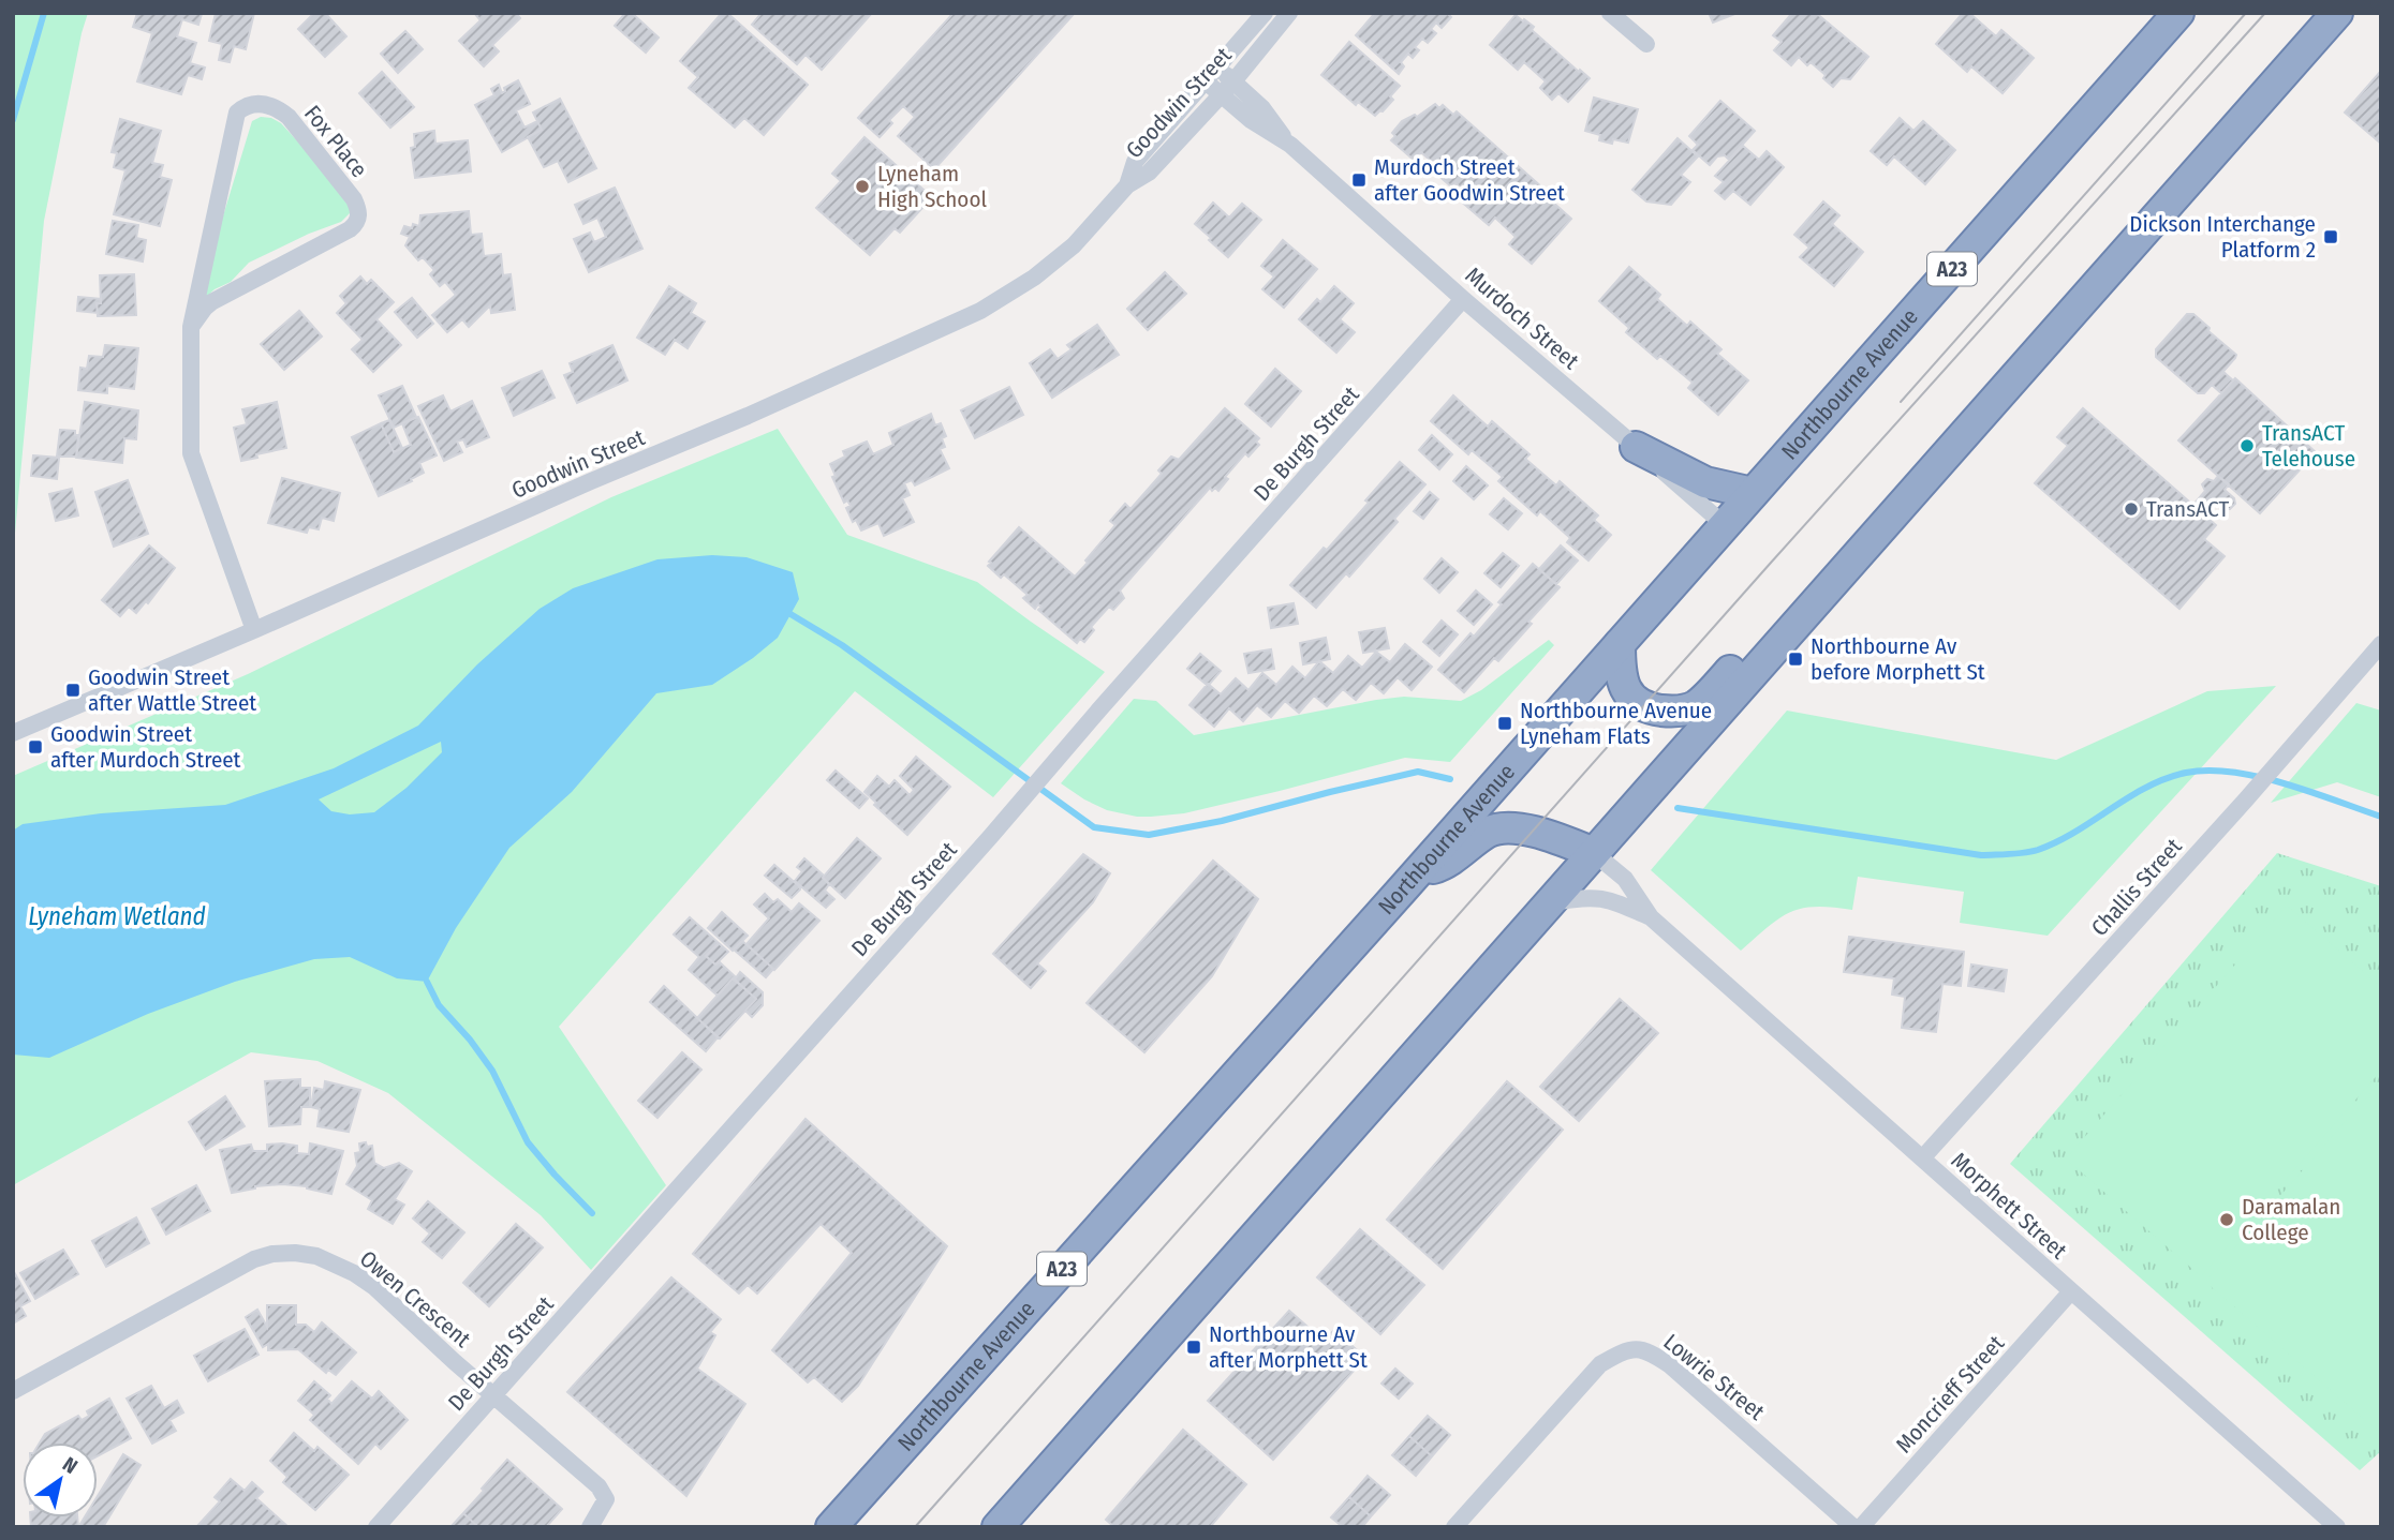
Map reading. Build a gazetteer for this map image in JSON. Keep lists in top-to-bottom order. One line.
{"streets":{"highway":["A23","Northbourne Avenue"],"street":["Goodwin Street","Fox Place","Murdoch Street","De Burgh Street","Challis Street","Morphett Street","Owen Crescent","Lowrie Street","Moncrieff Street"]},"crossings":[["Goodwin Street","Fox Place"],["Goodwin Street","Murdoch Street"],["Murdoch Street","Northbourne Avenue"],["Murdoch Street","De Burgh Street"],["De Burgh Street","Owen Crescent"],["Challis Street","Morphett Street"],["Morphett Street","Moncrieff Street"]],"water":["Lyneham Wetland"],"places":{"transit":["Murdoch Street after Goodwin Street","Dickson Interchange Platform 2","Northbourne Av before Morphett St","Goodwin Street after Wattle Street","Northbourne Avenue Lyneham Flats","Goodwin Street after Murdoch Street","Northbourne Av after Morphett St"],"other":["Lyneham High School","TransACT Telehouse","TransACT","Daramalan College"]},"north":"top right"}
